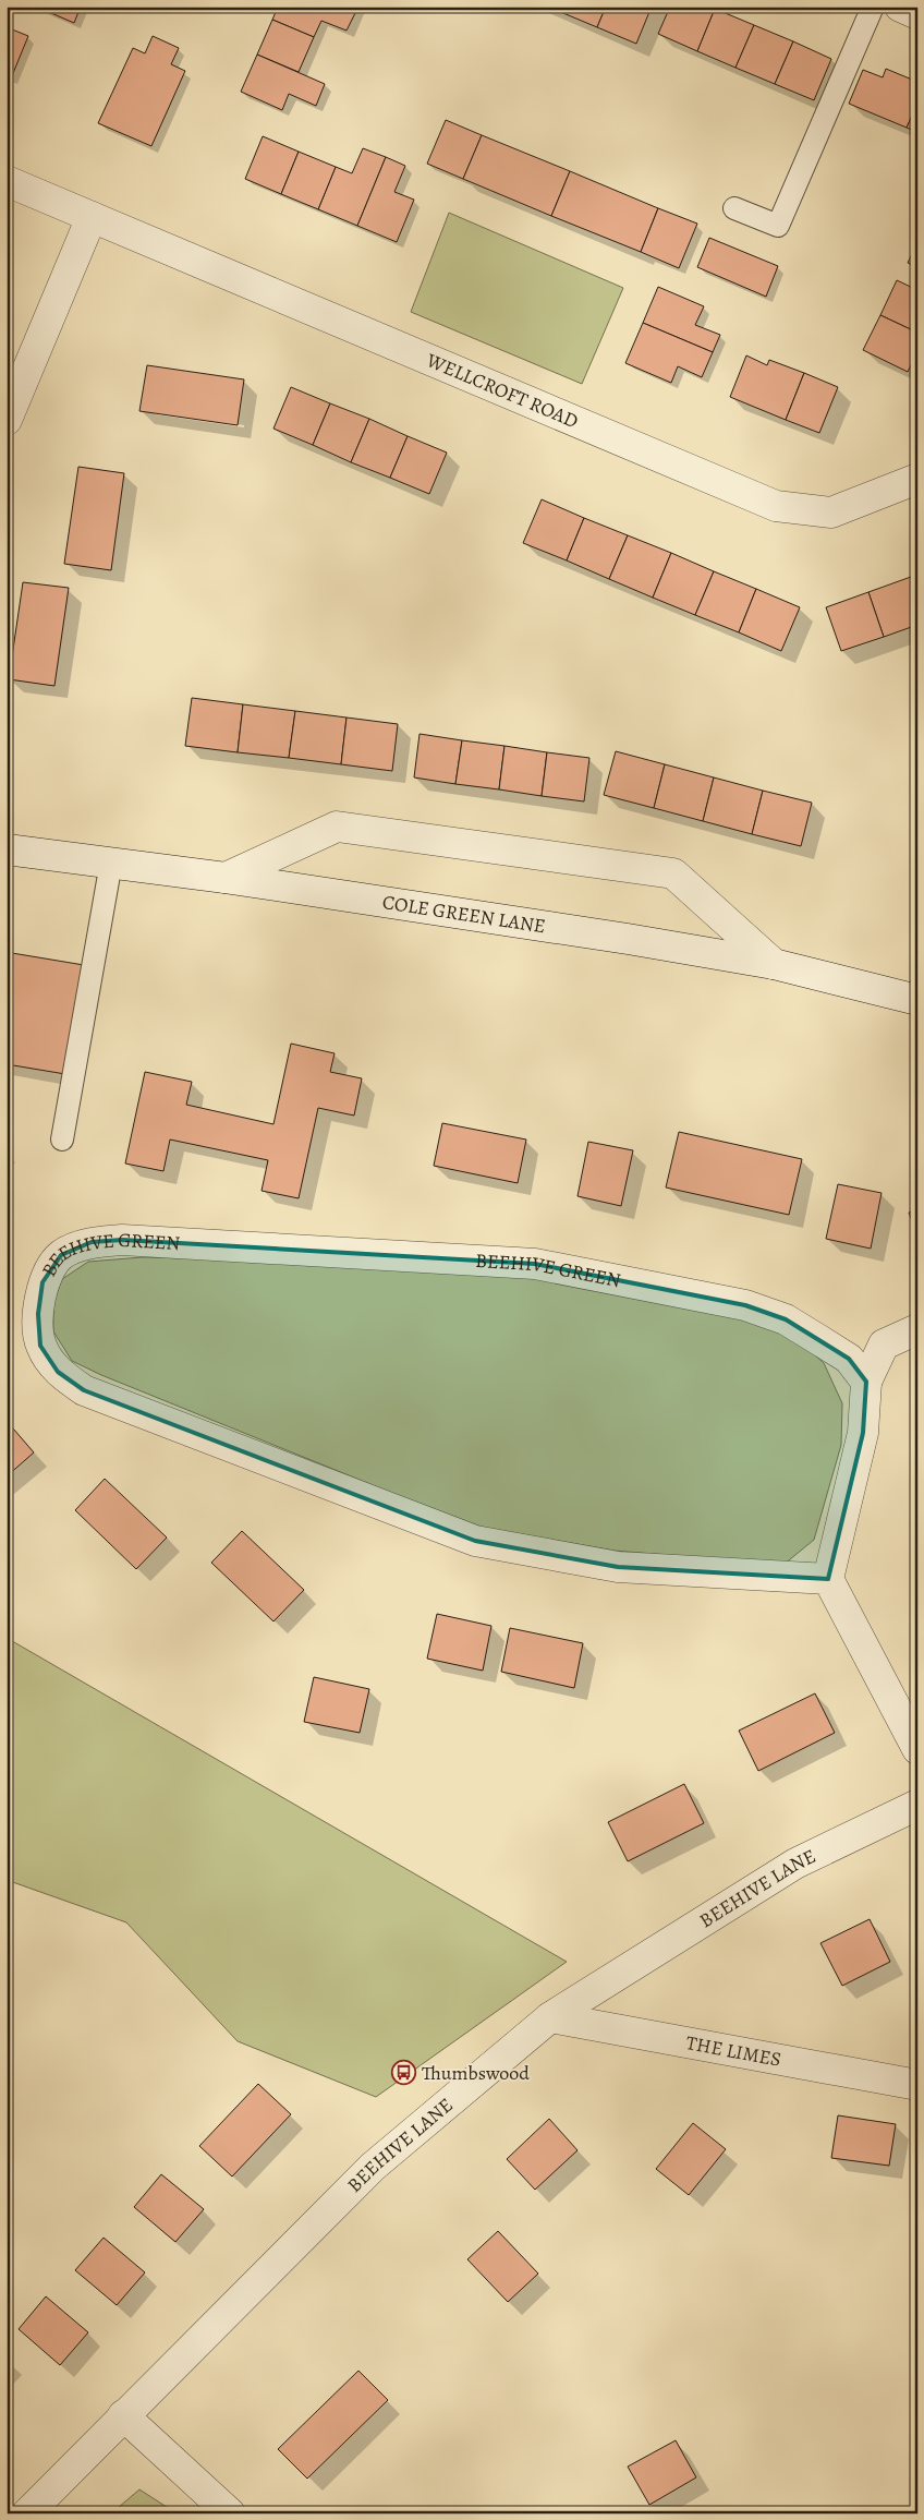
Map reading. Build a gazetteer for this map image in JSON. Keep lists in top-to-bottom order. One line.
{"streets":{"street":["WELLCROFT ROAD","COLE GREEN LANE","BEEHIVE GREEN","BEEHIVE LANE","THE LIMES"]},"crossings":[["BEEHIVE LANE","THE LIMES"]],"places":{"bus stop":["Thumbswood"]}}
